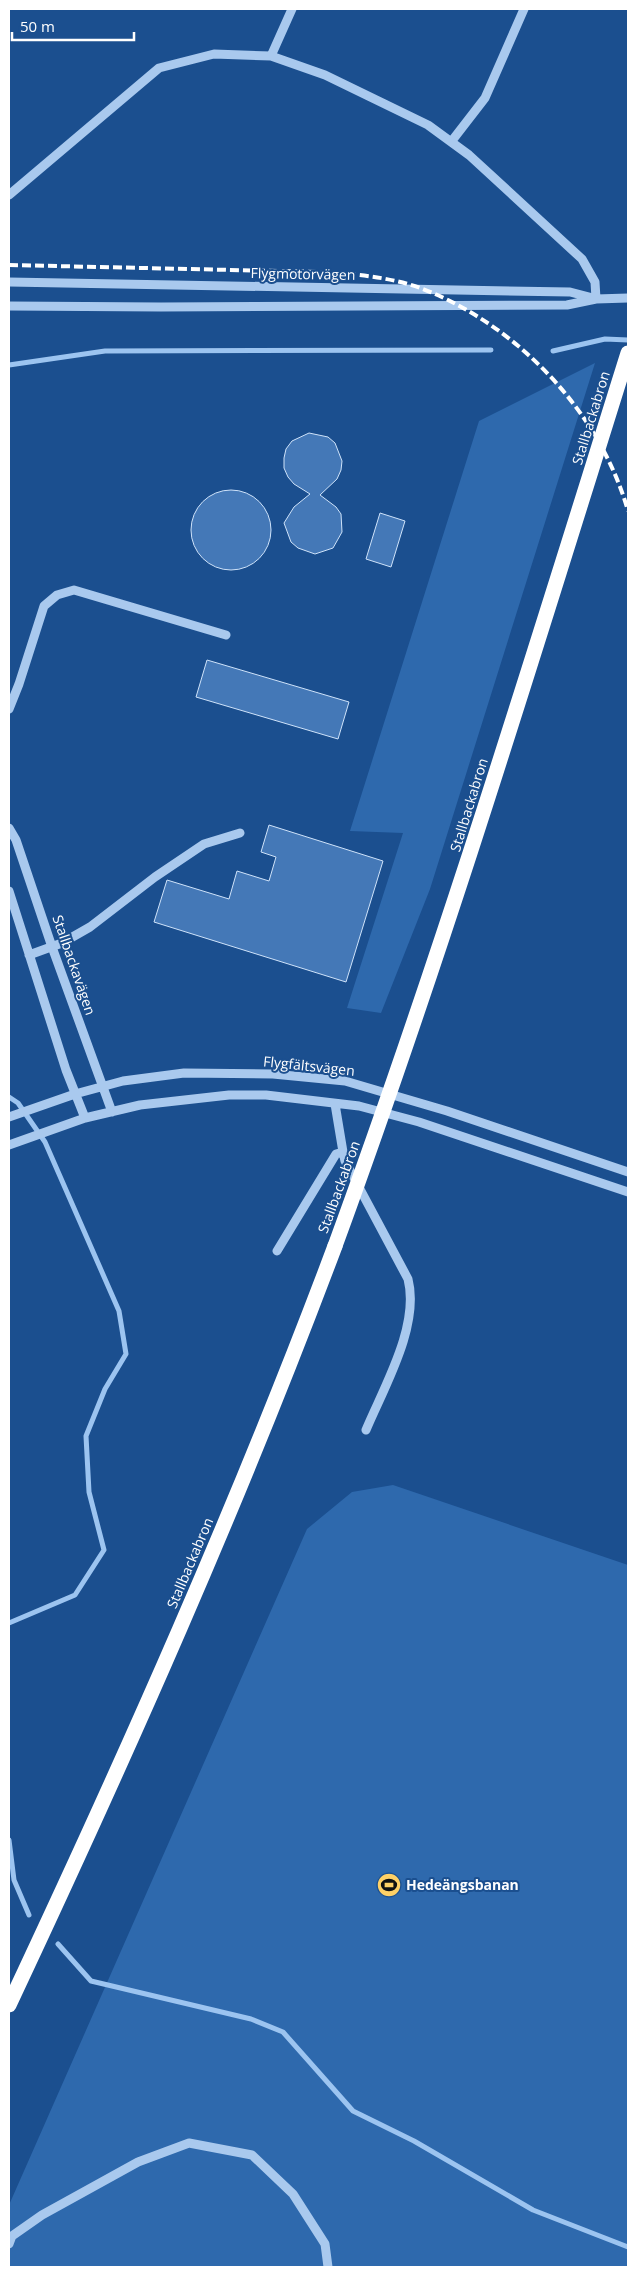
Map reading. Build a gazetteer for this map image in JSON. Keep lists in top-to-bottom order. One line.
{"streets":{"highway":["Stallbackabron"],"street":["Flygmotorvägen","Stallbackavägen","Flygfältsvägen"]},"crossings":[["Stallbackavägen","Flygfältsvägen"]],"places":{"sports":["Hedeängsbanan"]},"scale_bar":"50 m"}
